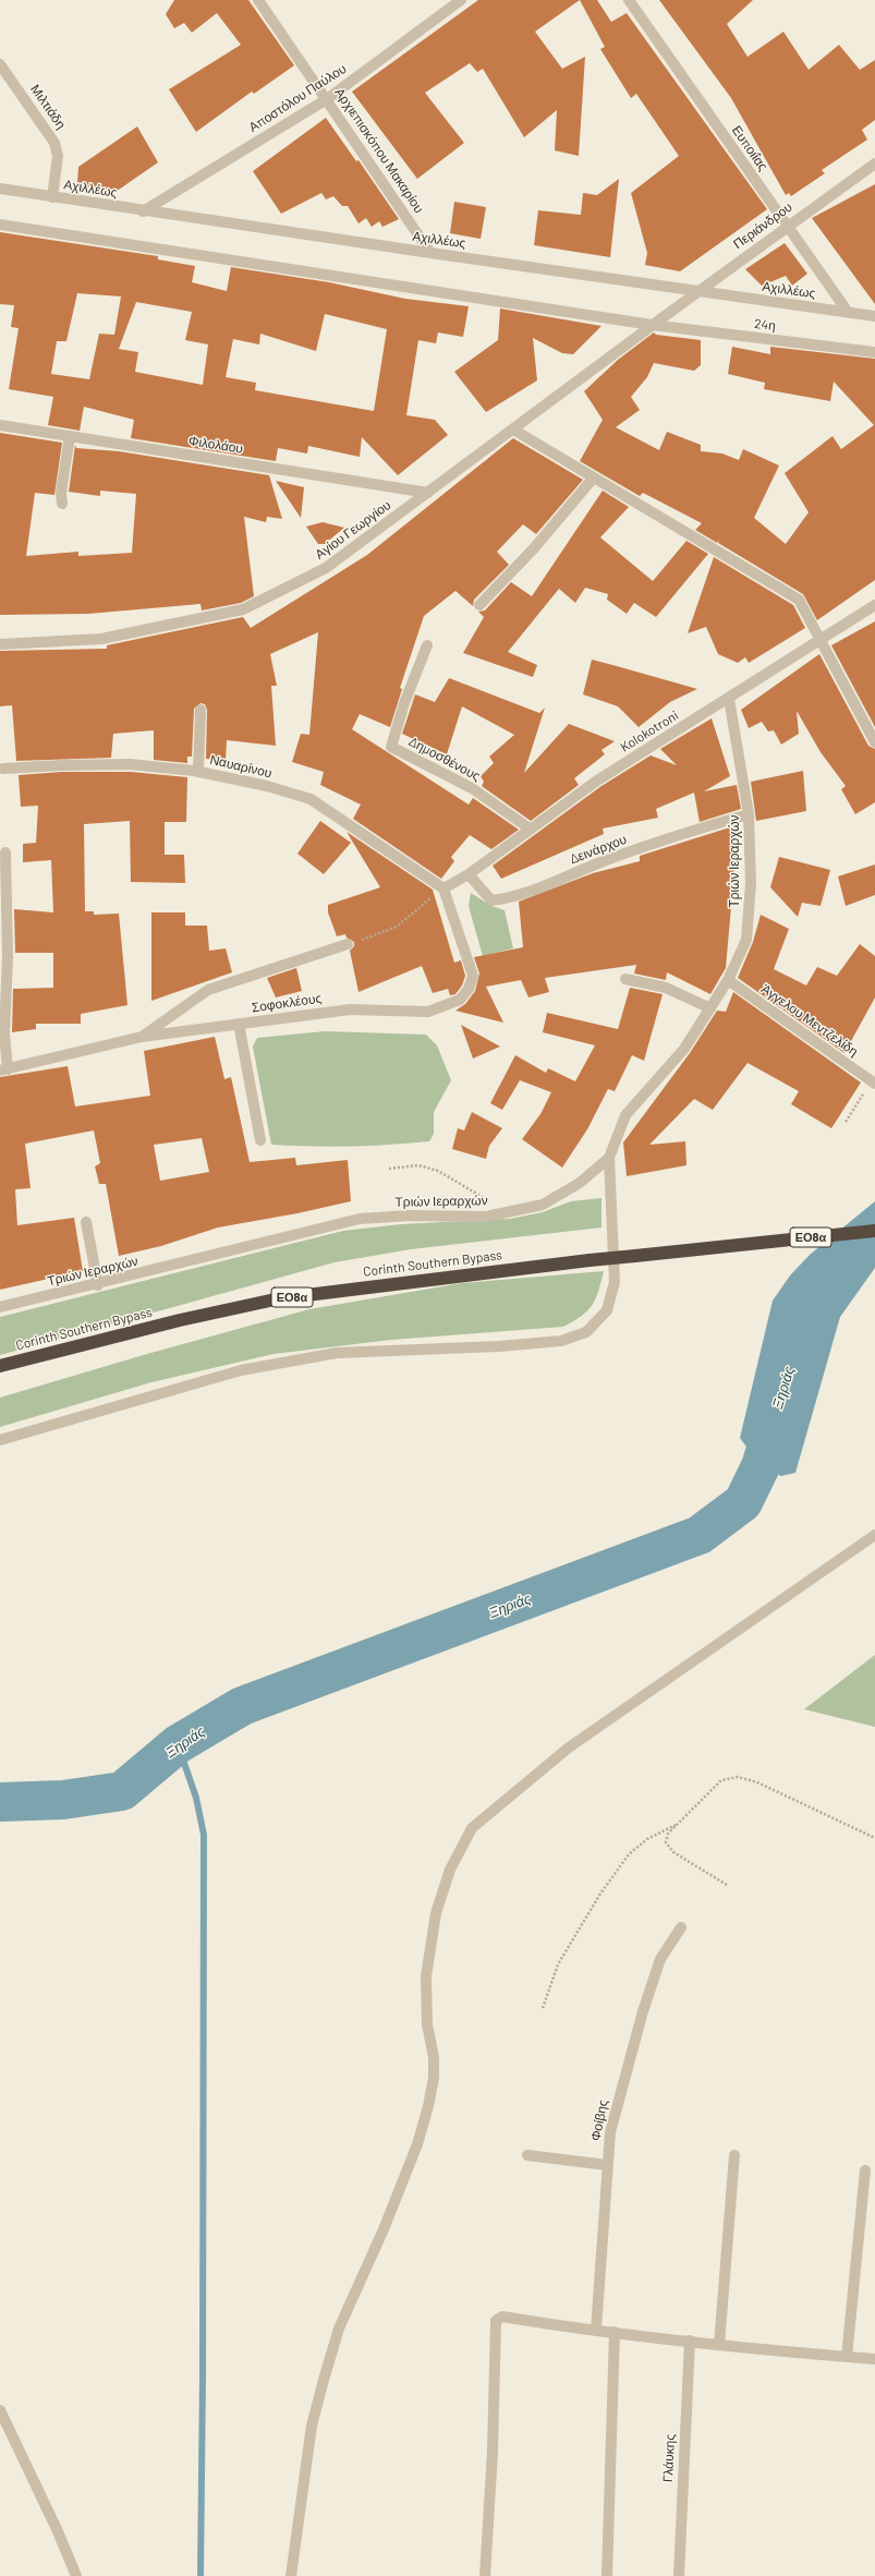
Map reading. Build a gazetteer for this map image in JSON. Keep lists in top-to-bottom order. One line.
{"streets":{"highway":["ΕΟ8α","Corinth Southern Bypass"],"street":["Αποστόλου Παύλου","Μιλτιάδη","Ευποιΐας","Αρχιεπισκόπου Μακαρίου","Αχιλλέως","Περιάνδρου","24η","Φιλολάου","Αγίου Γεωργίου","Kolokotroni","Δημοσθένους","Ναυαρίνου","Δεινάρχου","Τριών Ιεραρχών","Σοφοκλέους","Άγγελου Μεντζελίδη","Φοίβης","Γλάυκης"]},"crossings":[["Αποστόλου Παύλου","Αρχιεπισκόπου Μακαρίου"],["Αποστόλου Παύλου","Αχιλλέως"],["Μιλτιάδη","Αχιλλέως"],["Ευποιΐας","Αχιλλέως"],["Ευποιΐας","Περιάνδρου"],["Αρχιεπισκόπου Μακαρίου","Αχιλλέως"],["Αχιλλέως","Περιάνδρου"],["Περιάνδρου","Αγίου Γεωργίου"],["24η","Αγίου Γεωργίου"],["Φιλολάου","Αγίου Γεωργίου"],["Kolokotroni","Δημοσθένους"],["Kolokotroni","Ναυαρίνου"],["Kolokotroni","Δεινάρχου"],["Kolokotroni","Τριών Ιεραρχών"],["Kolokotroni","Σοφοκλέους"],["Ναυαρίνου","Σοφοκλέους"],["Δεινάρχου","Τριών Ιεραρχών"],["Τριών Ιεραρχών","Άγγελου Μεντζελίδη"]],"water":["Ξηριάς"]}
